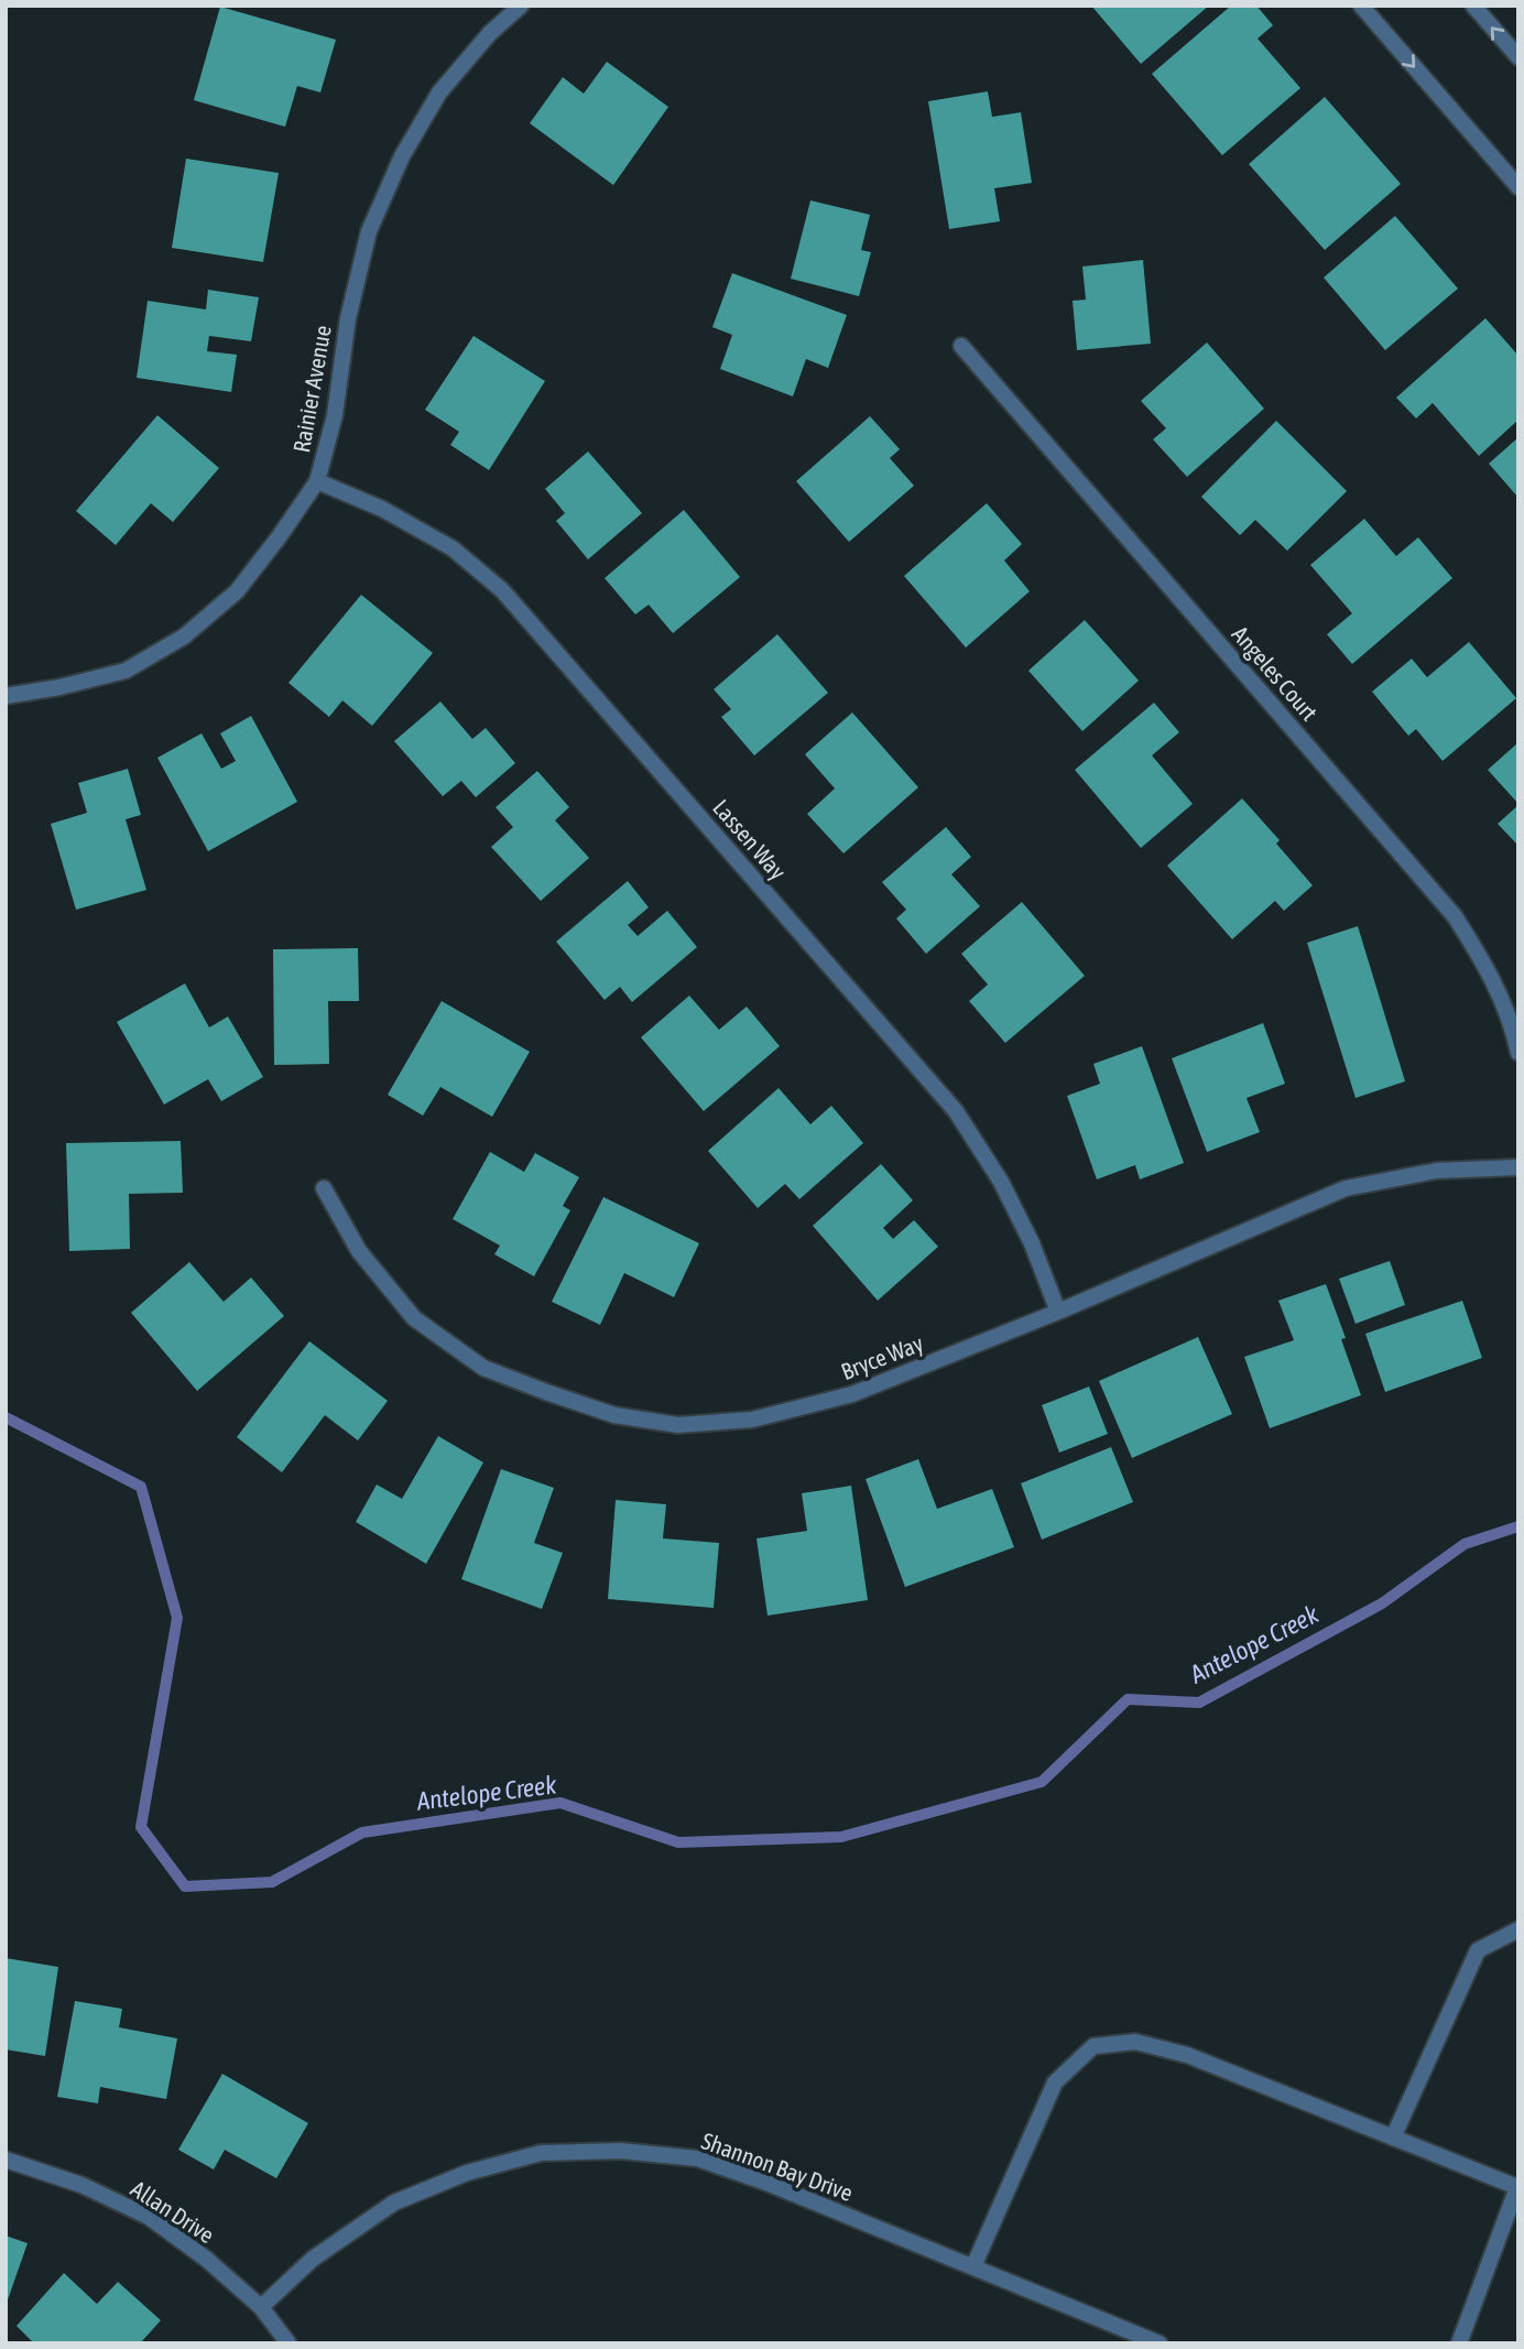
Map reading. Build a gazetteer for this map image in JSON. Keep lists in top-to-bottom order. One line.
{"streets":{"street":["Rainier Avenue","Angeles Court","Lassen Way","Bryce Way","Shannon Bay Drive","Allan Drive"]},"crossings":[["Rainier Avenue","Lassen Way"],["Lassen Way","Bryce Way"],["Shannon Bay Drive","Allan Drive"]],"water":["Antelope Creek"]}
